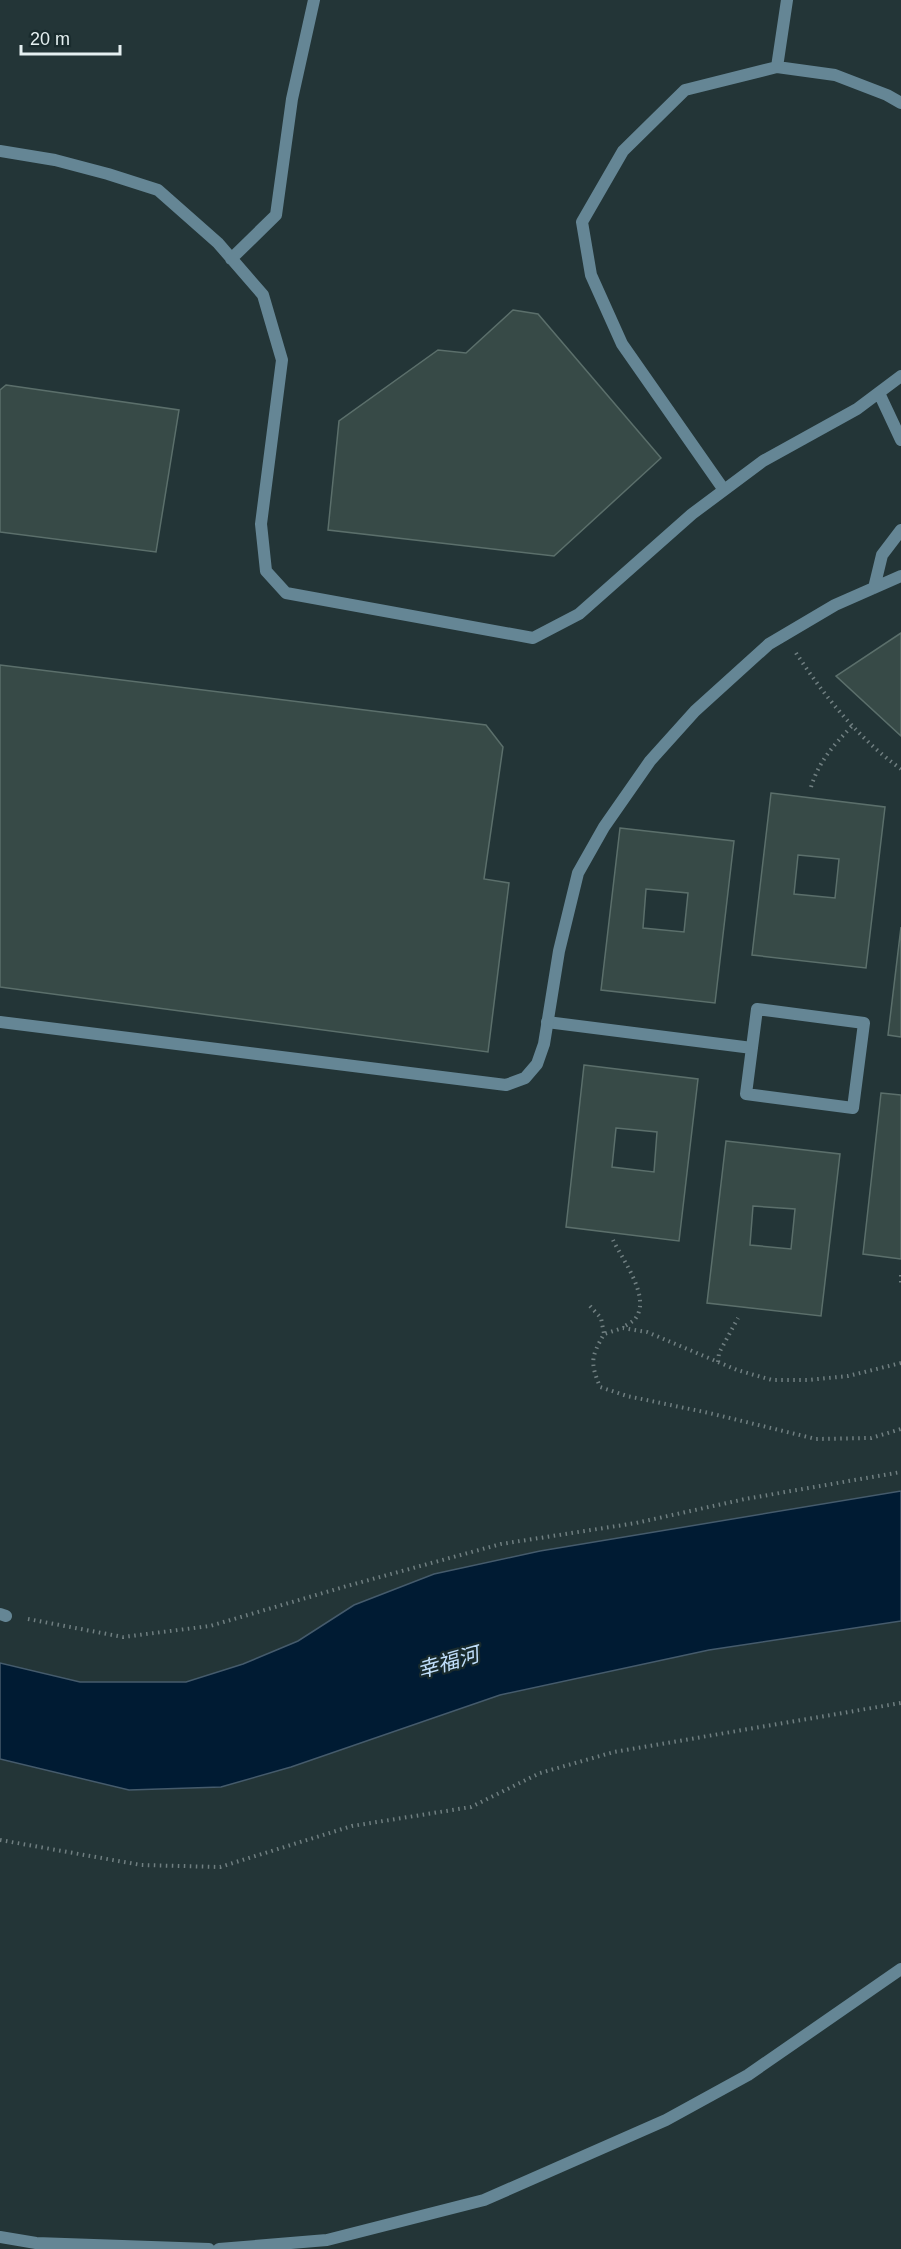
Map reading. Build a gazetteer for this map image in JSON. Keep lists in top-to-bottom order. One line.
{"water":["幸福河"],"scale_bar":"20 m"}
